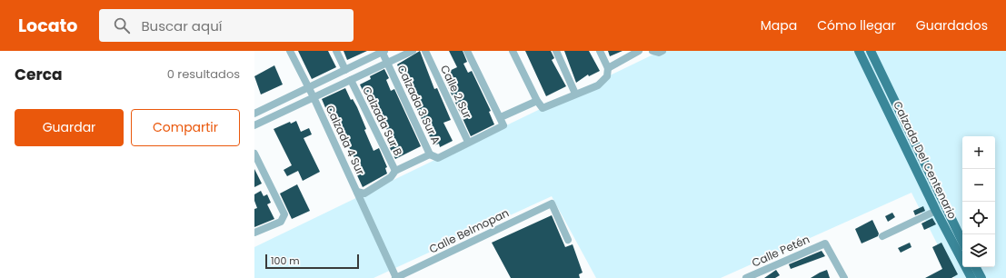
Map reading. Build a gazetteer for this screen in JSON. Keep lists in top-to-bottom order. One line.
{"streets":{"main road":["Calzada Del Centenario"],"street":["Calle 2 Sur","Calzada 3 Sur A","Calzada Sur B","Calzada 4 Sur","Calle Belmopan","Calle Petén"]},"crossings":[["Calzada 4 Sur","Calle Belmopan"]],"scale_bar":"100 m","page":{"header":"Locato","search":"Buscar aquí","nav":["Mapa","Cómo llegar","Guardados"],"heading":["Cerca","0 resultados"],"buttons":["Guardar","Compartir"],"map_buttons":["+","−"],"scale":"100 m"}}
